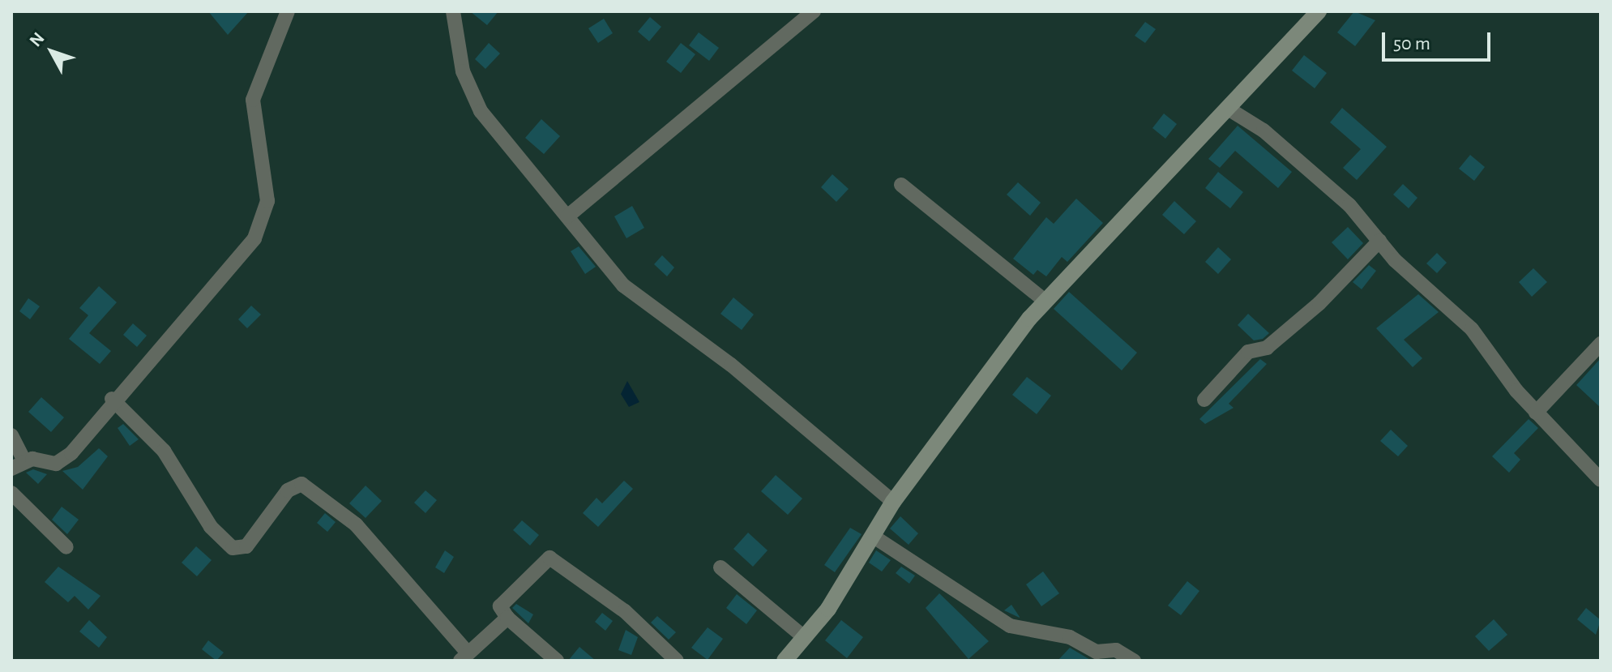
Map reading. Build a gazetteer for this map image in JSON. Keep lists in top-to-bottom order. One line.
{"scale_bar":"50 m","north":"top left"}
